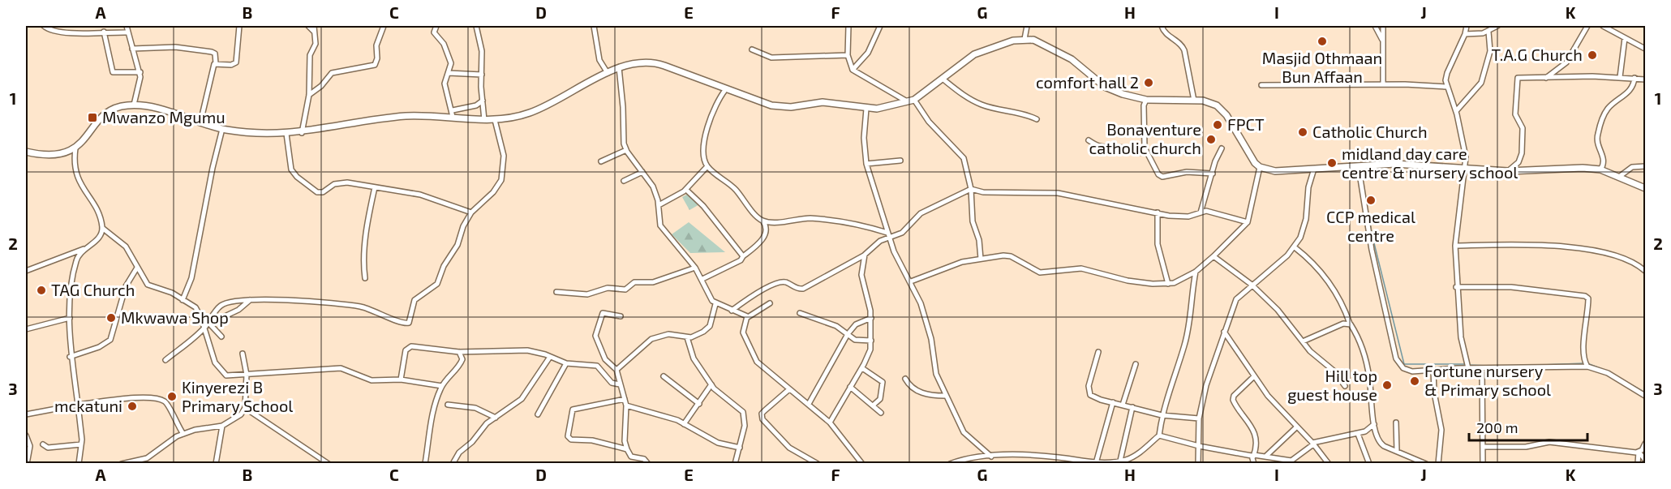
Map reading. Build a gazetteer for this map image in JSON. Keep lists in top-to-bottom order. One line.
{"places":{"other":["Masjid Othmaan Bun Affaan","T.A.G Church","comfort hall 2","FPCT","Catholic Church","Bonaventure catholic church","midland day care centre & nursery school","CCP medical centre","TAG Church","Mkwawa Shop","Fortune nursery & Primary school","Hill top guest house","Kinyerezi B Primary School","mckatuni"],"transit":["Mwanzo Mgumu"]},"scale_bar":"200 m","grid":{"columns":["A","B","C","D","E","F","G","H","I","J","K"],"rows":["1","2","3"]}}
